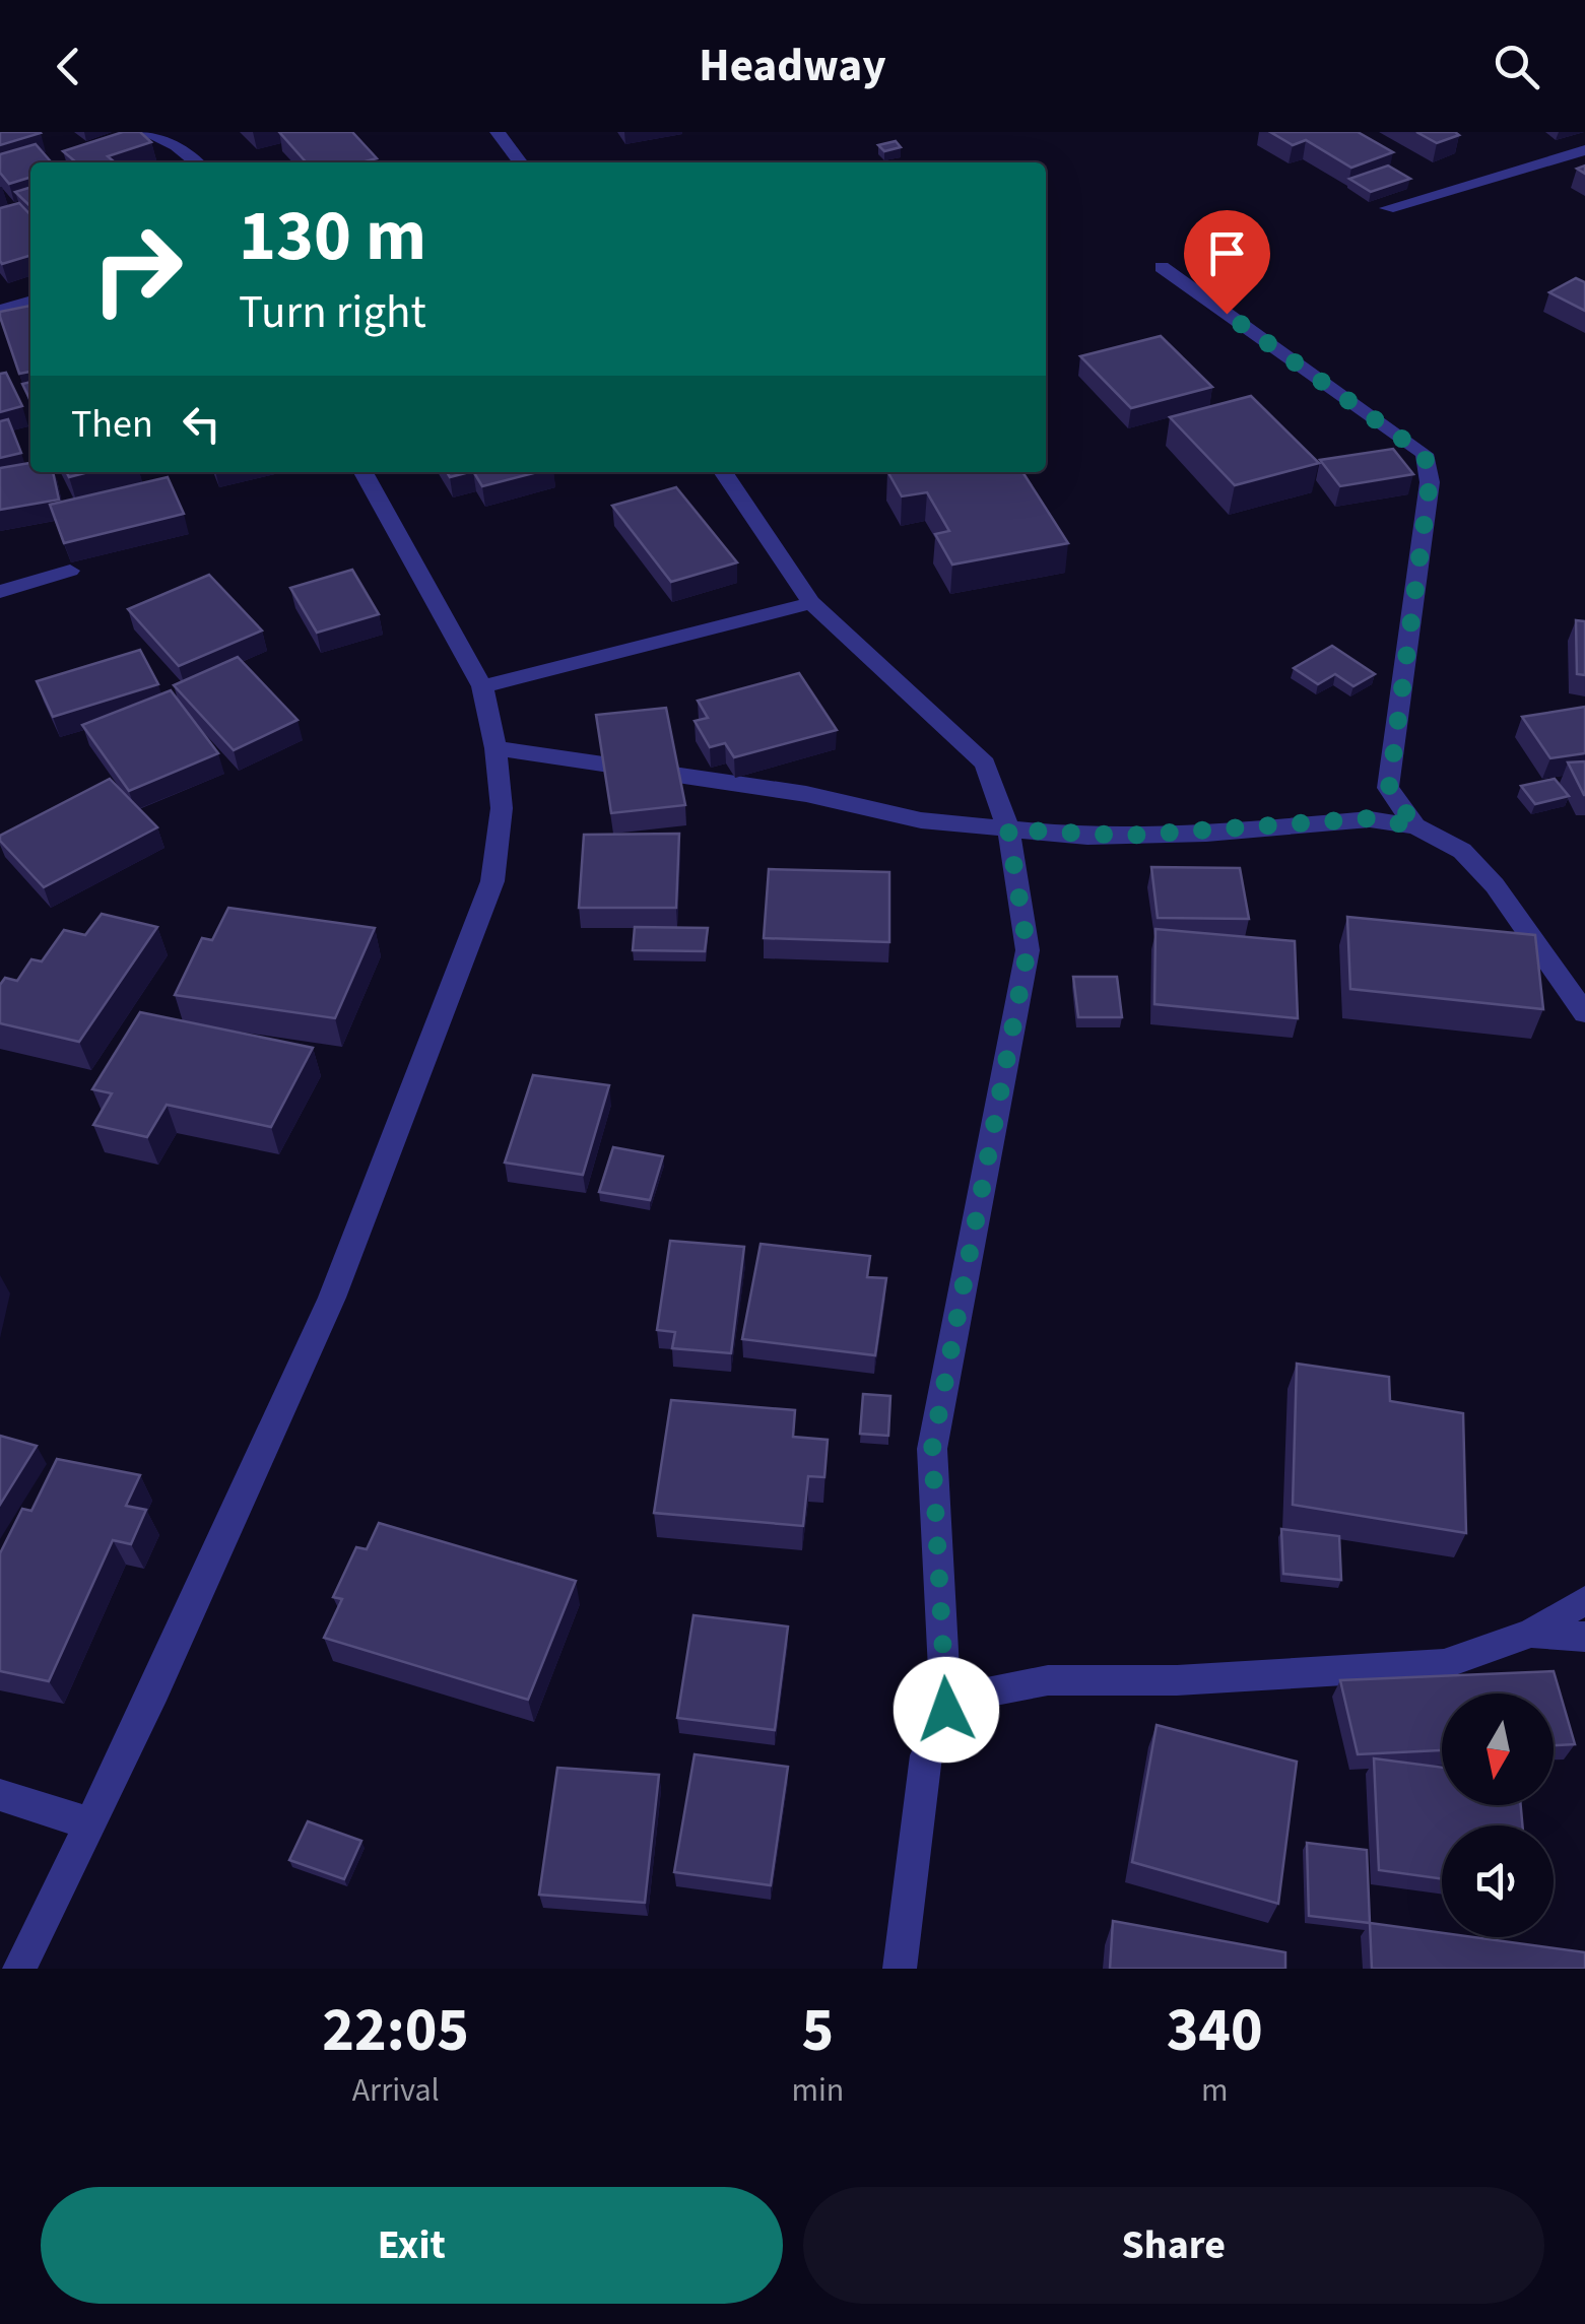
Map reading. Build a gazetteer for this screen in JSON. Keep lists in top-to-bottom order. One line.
{"north":"bottom","page":{"header":"Headway","turn":["130 m","Turn right"],"then":"Then","eta":["22:05","Arrival","5","min","340","m"],"buttons":["Exit","Share"]}}
